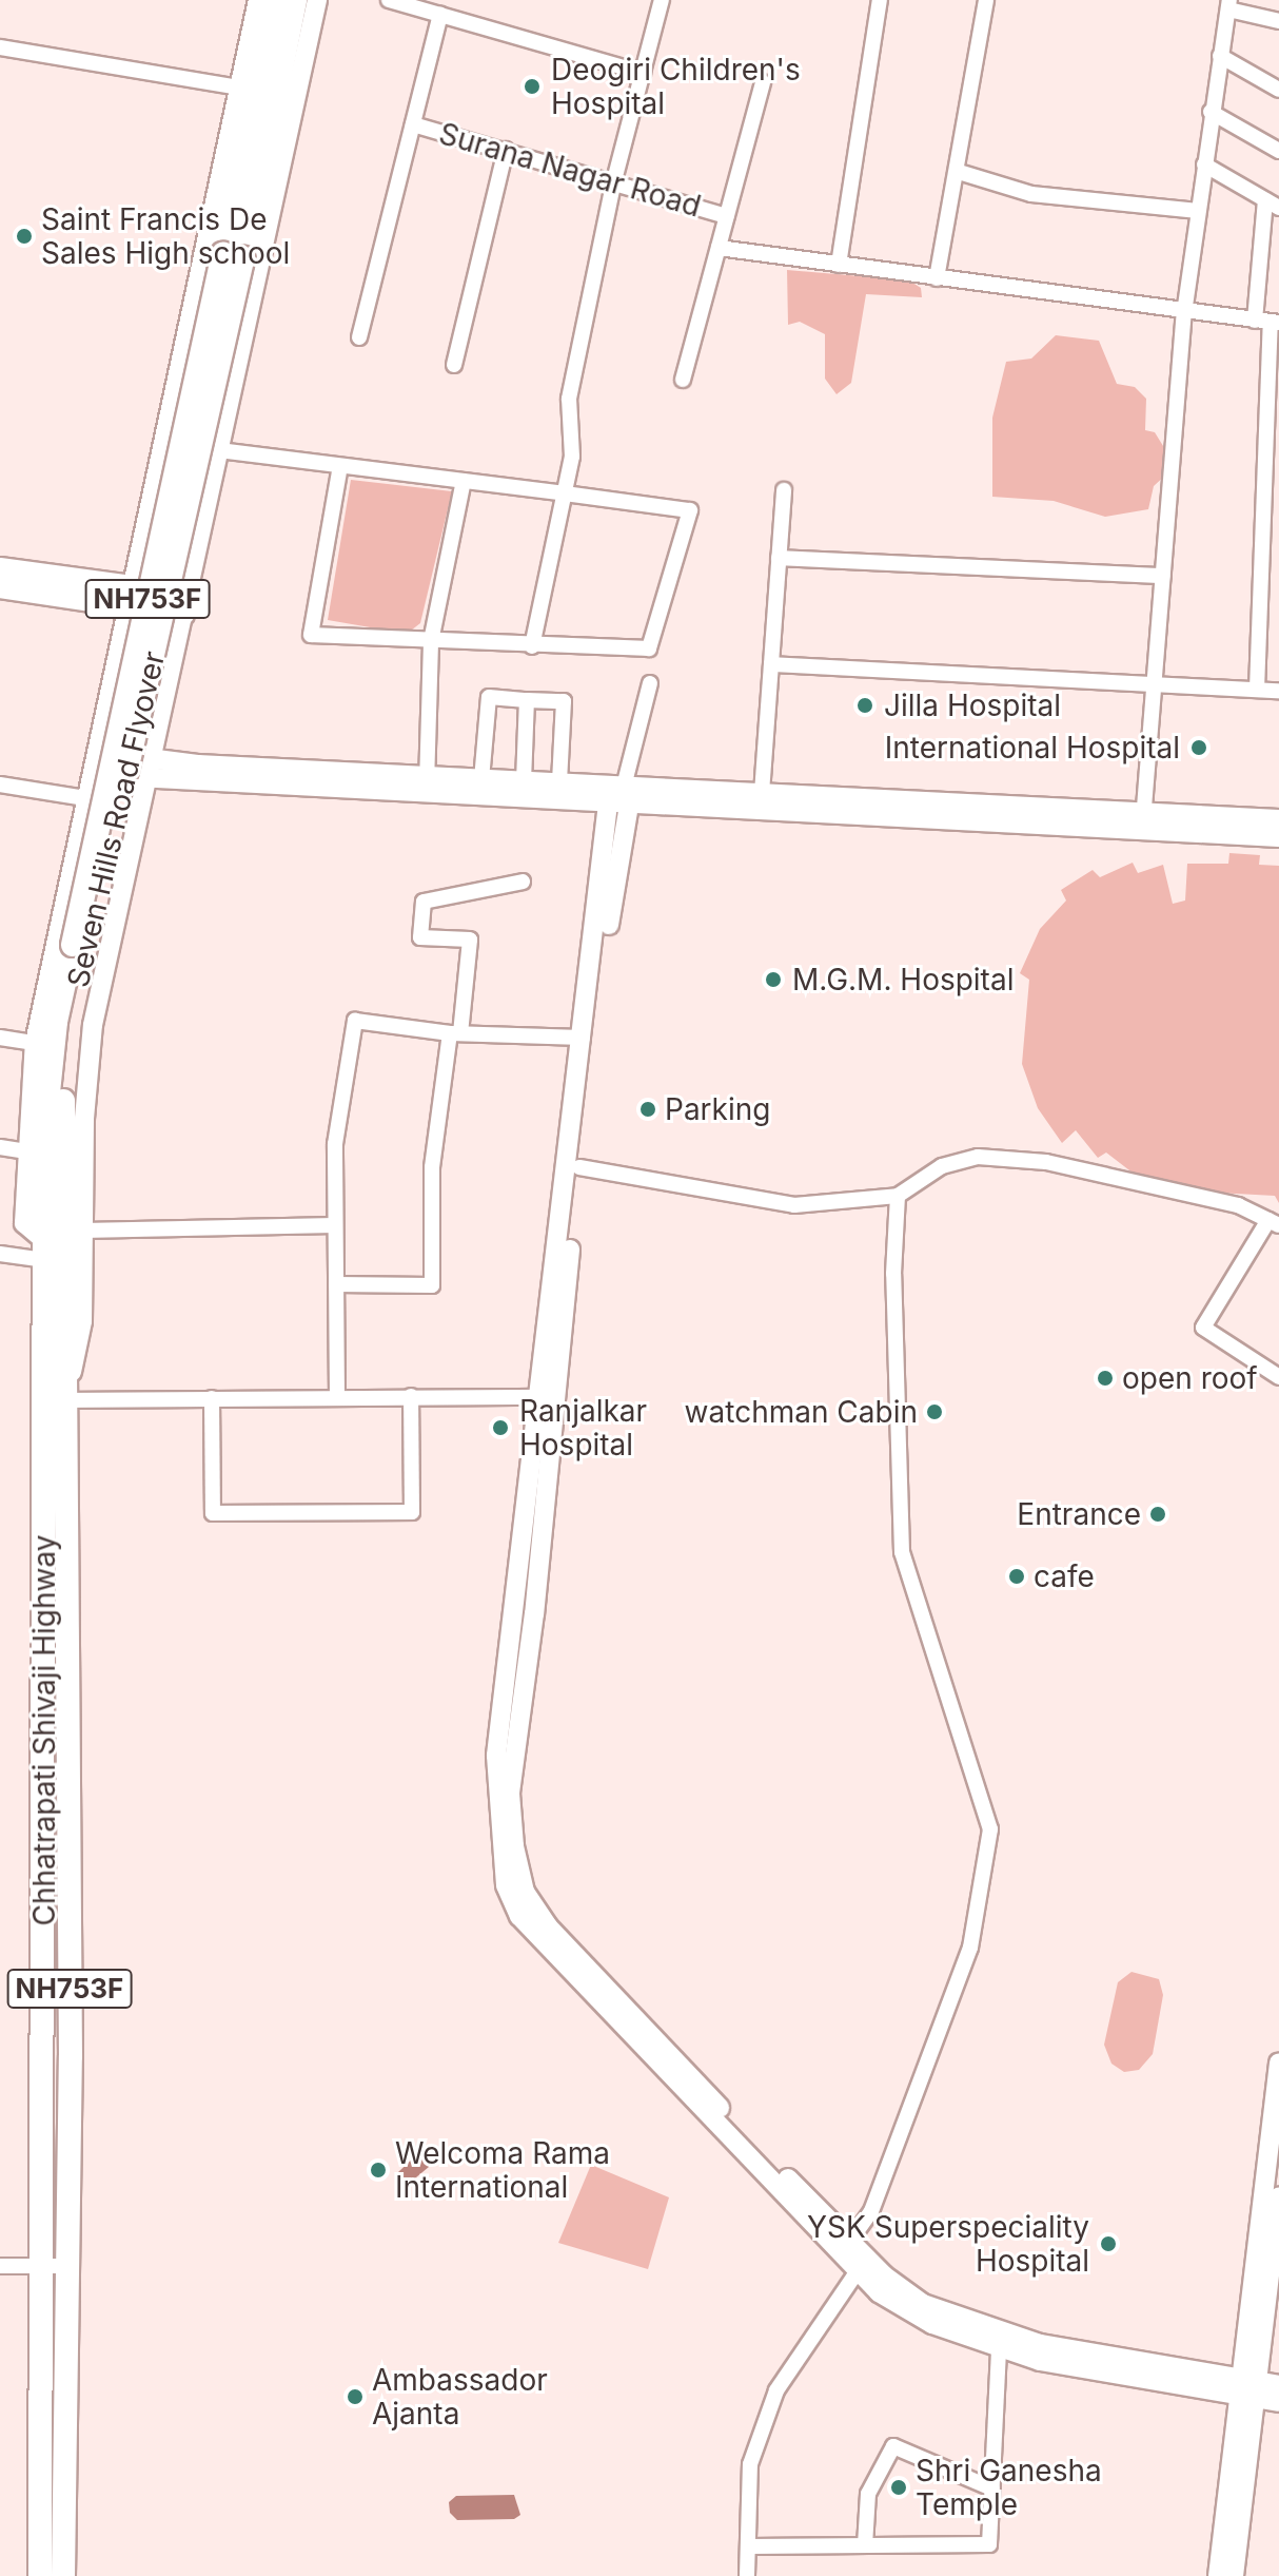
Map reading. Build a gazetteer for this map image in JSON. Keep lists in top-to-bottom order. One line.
{"streets":{"highway":["NH753F","Seven Hills Road Flyover","Chhatrapati Shivaji Highway"],"street":["Surana Nagar Road"]},"crossings":[["Seven Hills Road Flyover","Chhatrapati Shivaji Highway"]],"places":["Deogiri Children's Hospital","Saint Francis De Sales High school","Jilla Hospital","International Hospital","M.G.M. Hospital","Parking","open roof","watchman Cabin","Ranjalkar Hospital","Entrance","cafe","Welcoma Rama International","YSK Superspeciality Hospital","Ambassador Ajanta","Shri Ganesha Temple"]}
